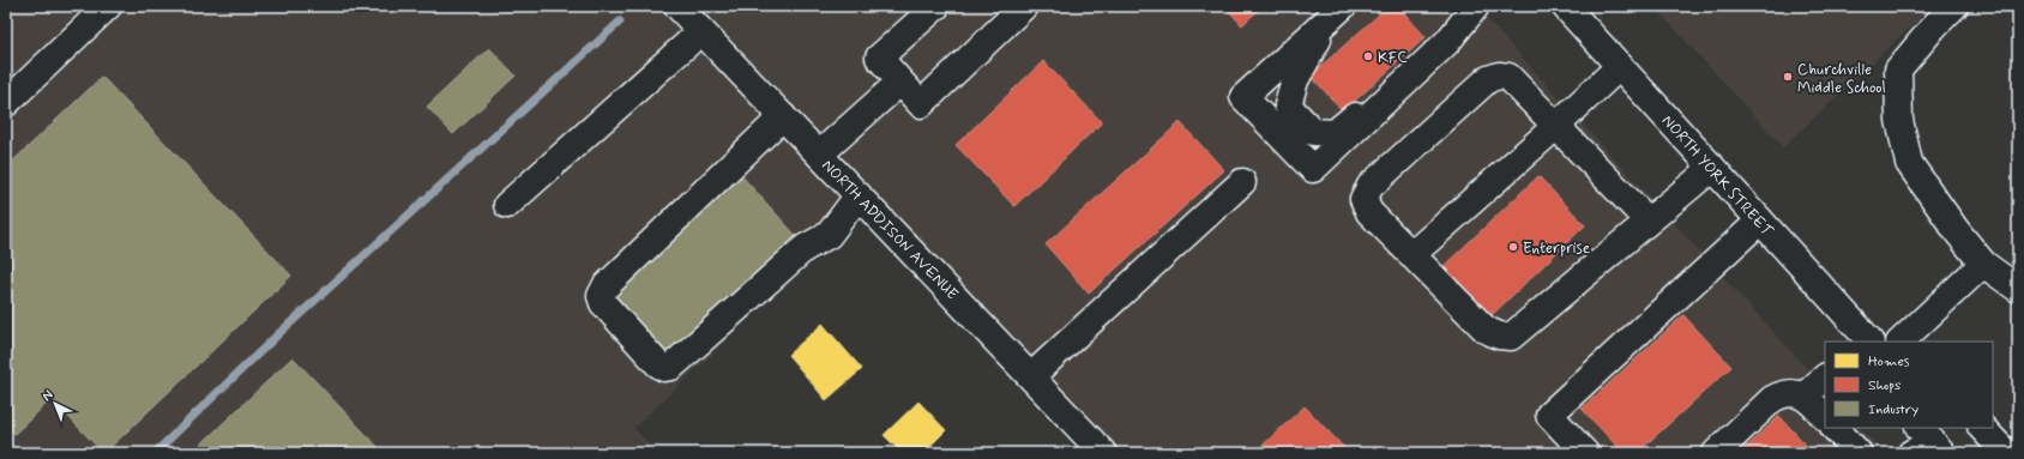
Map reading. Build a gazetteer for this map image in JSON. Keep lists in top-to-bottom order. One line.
{"streets":{"street":["NORTH YORK STREET","NORTH ADDISON AVENUE"]},"places":["KFC","Churchville Middle School","Enterprise"],"legend":["Homes","Shops","Industry"],"north":"top left"}
